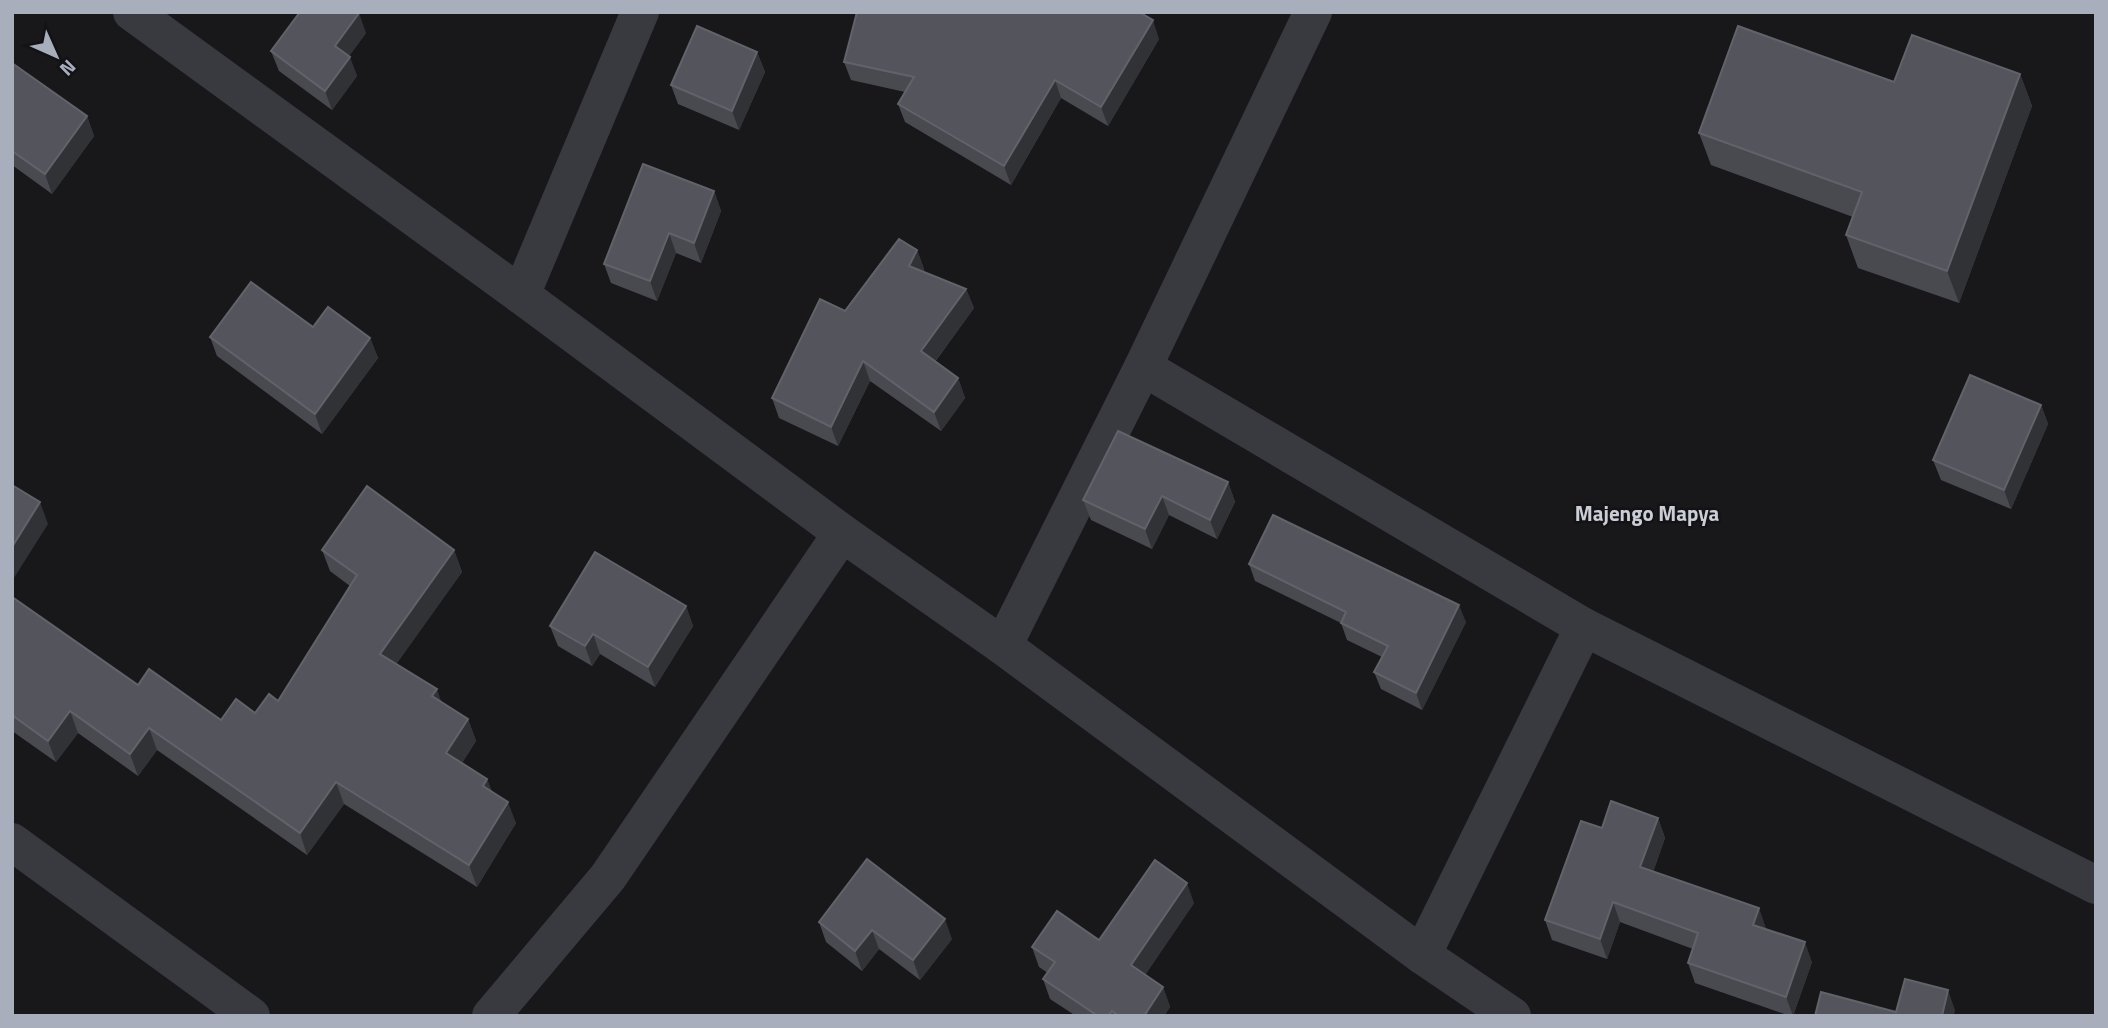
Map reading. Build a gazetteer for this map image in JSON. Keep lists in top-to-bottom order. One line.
{"districts":["Majengo Mapya"],"north":"bottom right"}
